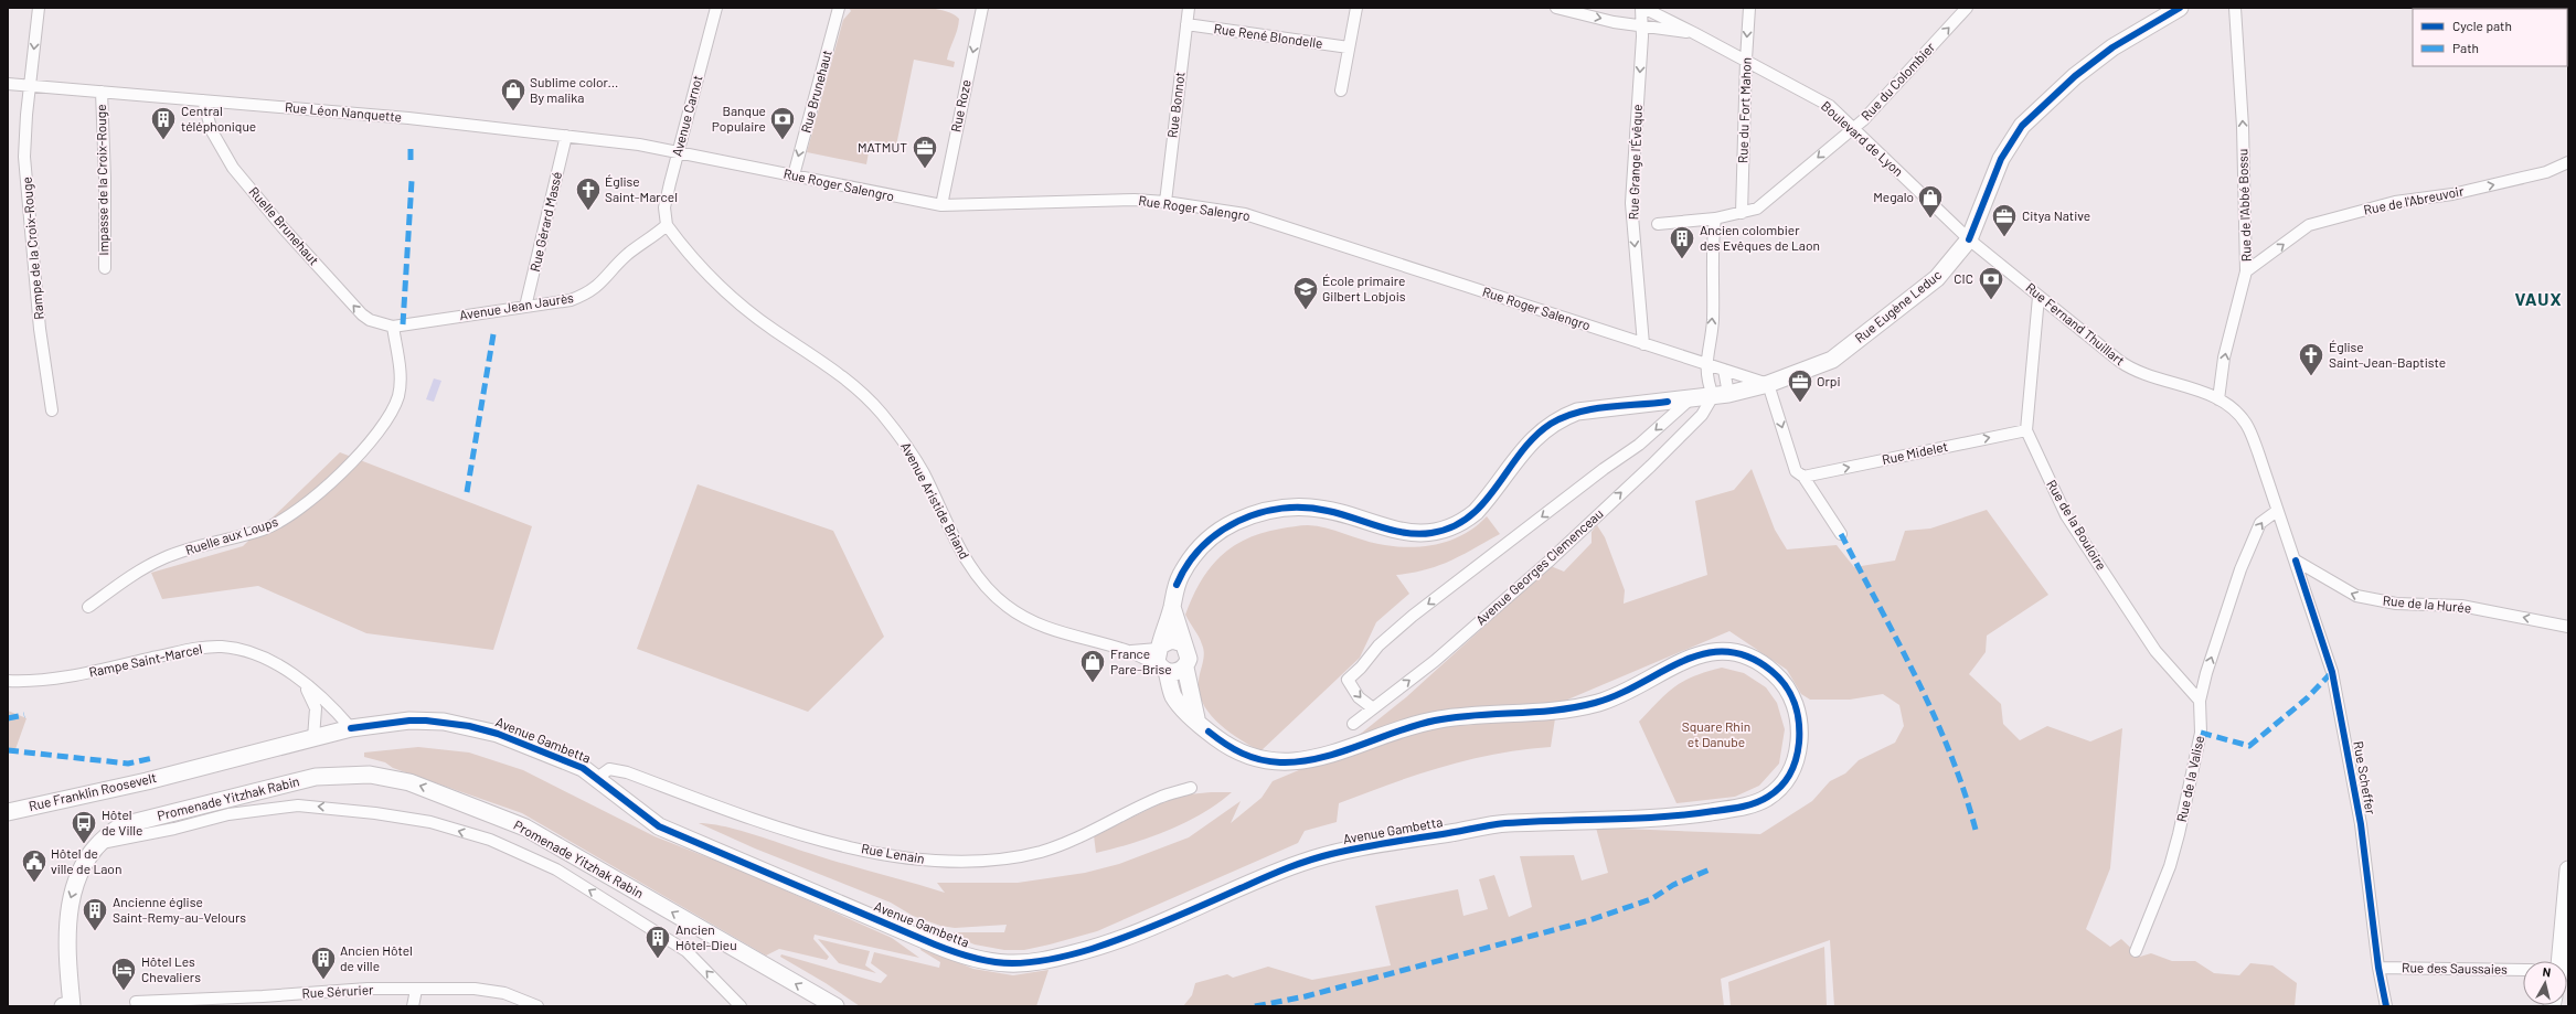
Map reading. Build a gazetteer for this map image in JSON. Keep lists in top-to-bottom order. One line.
{"streets":{"main road":["Rue Eugène Leduc","Avenue Gambetta","Rue Franklin Roosevelt","Promenade Yitzhak Rabin"],"street":["Rue René Blondelle","Rue du Colombier","Rue Brunehaut","Rue Bonnot","Rue Roze","Rue du Fort Mahon","Rue Léon Nanquette","Avenue Carnot","Boulevard de Lyon","Rue Grange l'Évêque","Impasse de la Croix-Rouge","Rue Roger Salengro","Rue de l'Abreuvoir","Rue de l'Abbé Bossu","Rue Gérard Massé","Ruelle Brunehaut","Rampe de la Croix-Rouge","Avenue Jean Jaurès","Rue Fernand Thuillart","Rue Midelet","Avenue Aristide Briand","Rue de la Bouloire","Ruelle aux Loups","Avenue Georges Clemenceau","Rue de la Hurée","Rampe Saint-Marcel","Rue Scheffer","Rue de la Valise","Rue Lenain","Rue des Saussaies","Rue Sérurier"]},"crossings":[["Rue René Blondelle","Rue Bonnot"],["Rue du Colombier","Rue du Fort Mahon"],["Rue du Colombier","Boulevard de Lyon"],["Rue Brunehaut","Rue Roger Salengro"],["Rue Bonnot","Rue Roger Salengro"],["Rue Roze","Rue Roger Salengro"],["Rue du Fort Mahon","Boulevard de Lyon"],["Rue Léon Nanquette","Avenue Carnot"],["Rue Léon Nanquette","Impasse de la Croix-Rouge"],["Rue Léon Nanquette","Rue Roger Salengro"],["Rue Léon Nanquette","Rue Gérard Massé"],["Rue Léon Nanquette","Ruelle Brunehaut"],["Rue Léon Nanquette","Rampe de la Croix-Rouge"],["Avenue Carnot","Rue Roger Salengro"],["Avenue Carnot","Avenue Jean Jaurès"],["Avenue Carnot","Avenue Aristide Briand"],["Boulevard de Lyon","Rue Grange l'Évêque"],["Boulevard de Lyon","Rue Eugène Leduc"],["Boulevard de Lyon","Rue Fernand Thuillart"],["Rue Grange l'Évêque","Rue Roger Salengro"],["Rue Roger Salengro","Rue Eugène Leduc"],["Rue de l'Abreuvoir","Rue de l'Abbé Bossu"],["Rue de l'Abbé Bossu","Rue Fernand Thuillart"],["Rue Gérard Massé","Avenue Jean Jaurès"],["Ruelle Brunehaut","Avenue Jean Jaurès"],["Ruelle Brunehaut","Ruelle aux Loups"],["Avenue Jean Jaurès","Avenue Aristide Briand"],["Avenue Jean Jaurès","Ruelle aux Loups"],["Rue Eugène Leduc","Rue Fernand Thuillart"],["Rue Eugène Leduc","Avenue Aristide Briand"],["Rue Eugène Leduc","Avenue Georges Clemenceau"],["Rue Eugène Leduc","Avenue Gambetta"],["Rue Fernand Thuillart","Rue de la Hurée"],["Rue Fernand Thuillart","Rue Scheffer"],["Rue Fernand Thuillart","Rue de la Valise"],["Rue Midelet","Rue de la Bouloire"],["Avenue Aristide Briand","Avenue Gambetta"],["Rue de la Bouloire","Rue de la Valise"],["Rue de la Hurée","Rue Scheffer"],["Rampe Saint-Marcel","Avenue Gambetta"],["Rampe Saint-Marcel","Rue Franklin Roosevelt"],["Avenue Gambetta","Rue Franklin Roosevelt"],["Avenue Gambetta","Rue Lenain"],["Rue Scheffer","Rue des Saussaies"]],"one_way":["Rue Brunehaut","Rue Roze","Rue de l'Abreuvoir","Rue de l'Abbé Bossu","Ruelle Brunehaut","Rue Midelet","Rue de la Hurée","Rue de la Valise"],"districts":["VAUX"],"parks":["Square Rhin et Danube"],"places":{"shop":["Sublime color... By malika","Megalo","France Pare-Brise"],"building":["Central téléphonique","Ancien colombier des Evêques de Laon","Ancienne église Saint-Remy-au-Velours","Ancien Hôtel-Dieu","Ancien Hôtel de ville"],"bank":["Banque Populaire","CIC"],"office":["MATMUT","Citya Native","Orpi"],"church":["Église Saint-Marcel","Église Saint-Jean-Baptiste"],"school or university":["École primaire Gilbert Lobjois"],"bus stop":["Hôtel de Ville"],"public building":["Hôtel de ville de Laon"],"hotel":["Hôtel Les Chevaliers"]},"legend":["Cycle path","Path"],"north":"top"}
